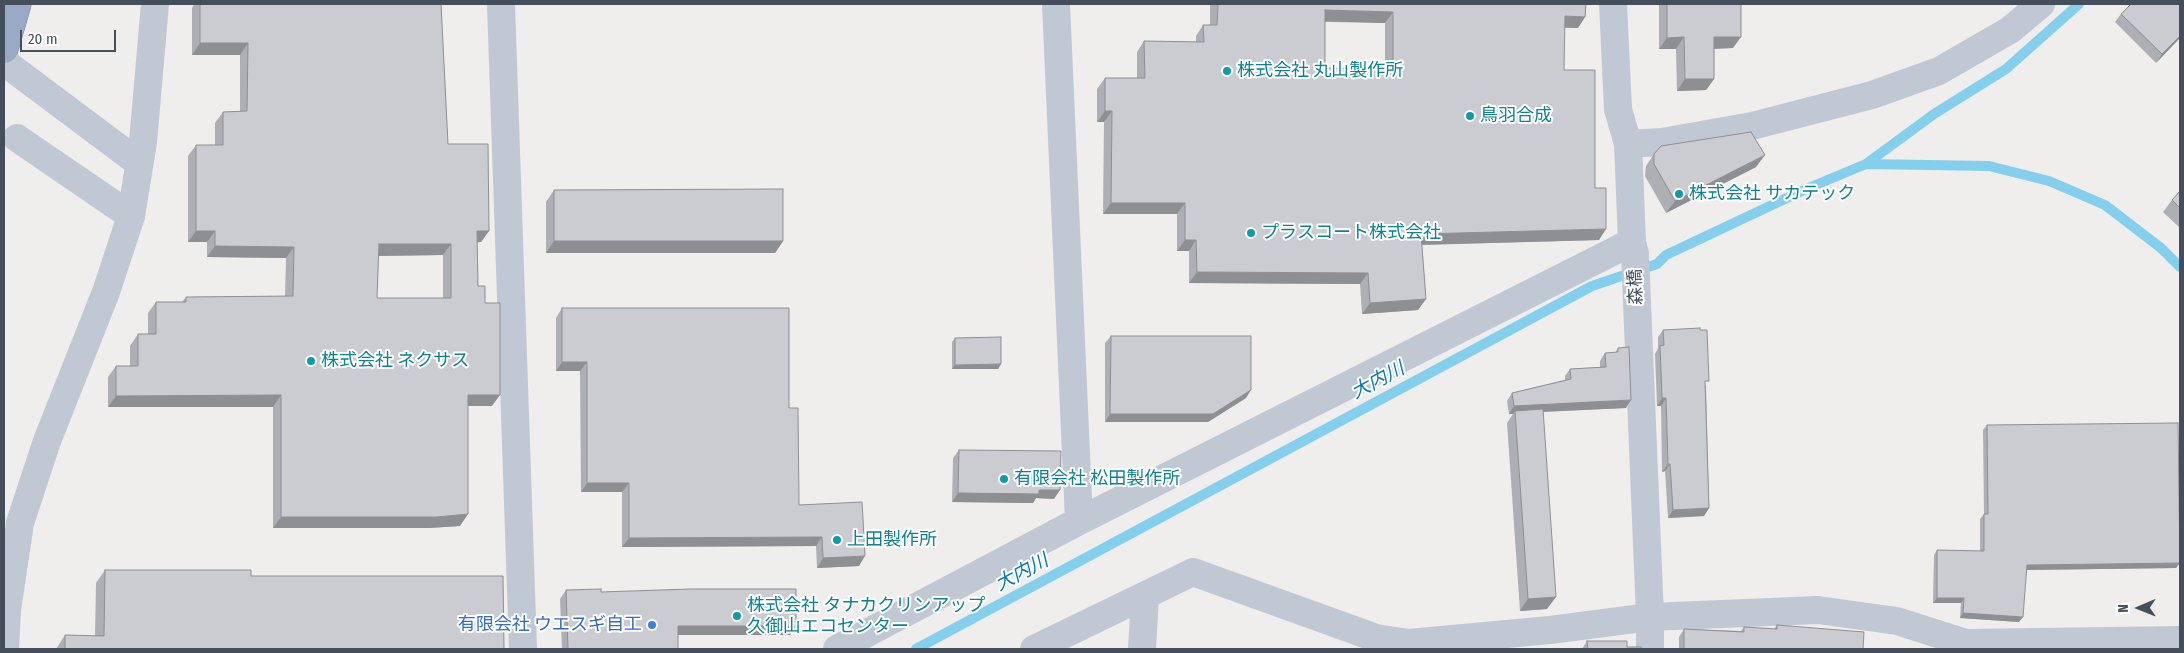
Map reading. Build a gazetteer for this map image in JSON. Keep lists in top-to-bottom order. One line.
{"streets":{"street":["森橋"]},"water":["大内川"],"places":["株式会社 丸山製作所","鳥羽合成","株式会社 サカテック","プラスコート株式会社","株式会社 ネクサス","有限会社 松田製作所","上田製作所","株式会社 タナカクリンアップ 久御山エコセンター","有限会社 ウエスギ自工"],"scale_bar":"20 m","north":"left"}
